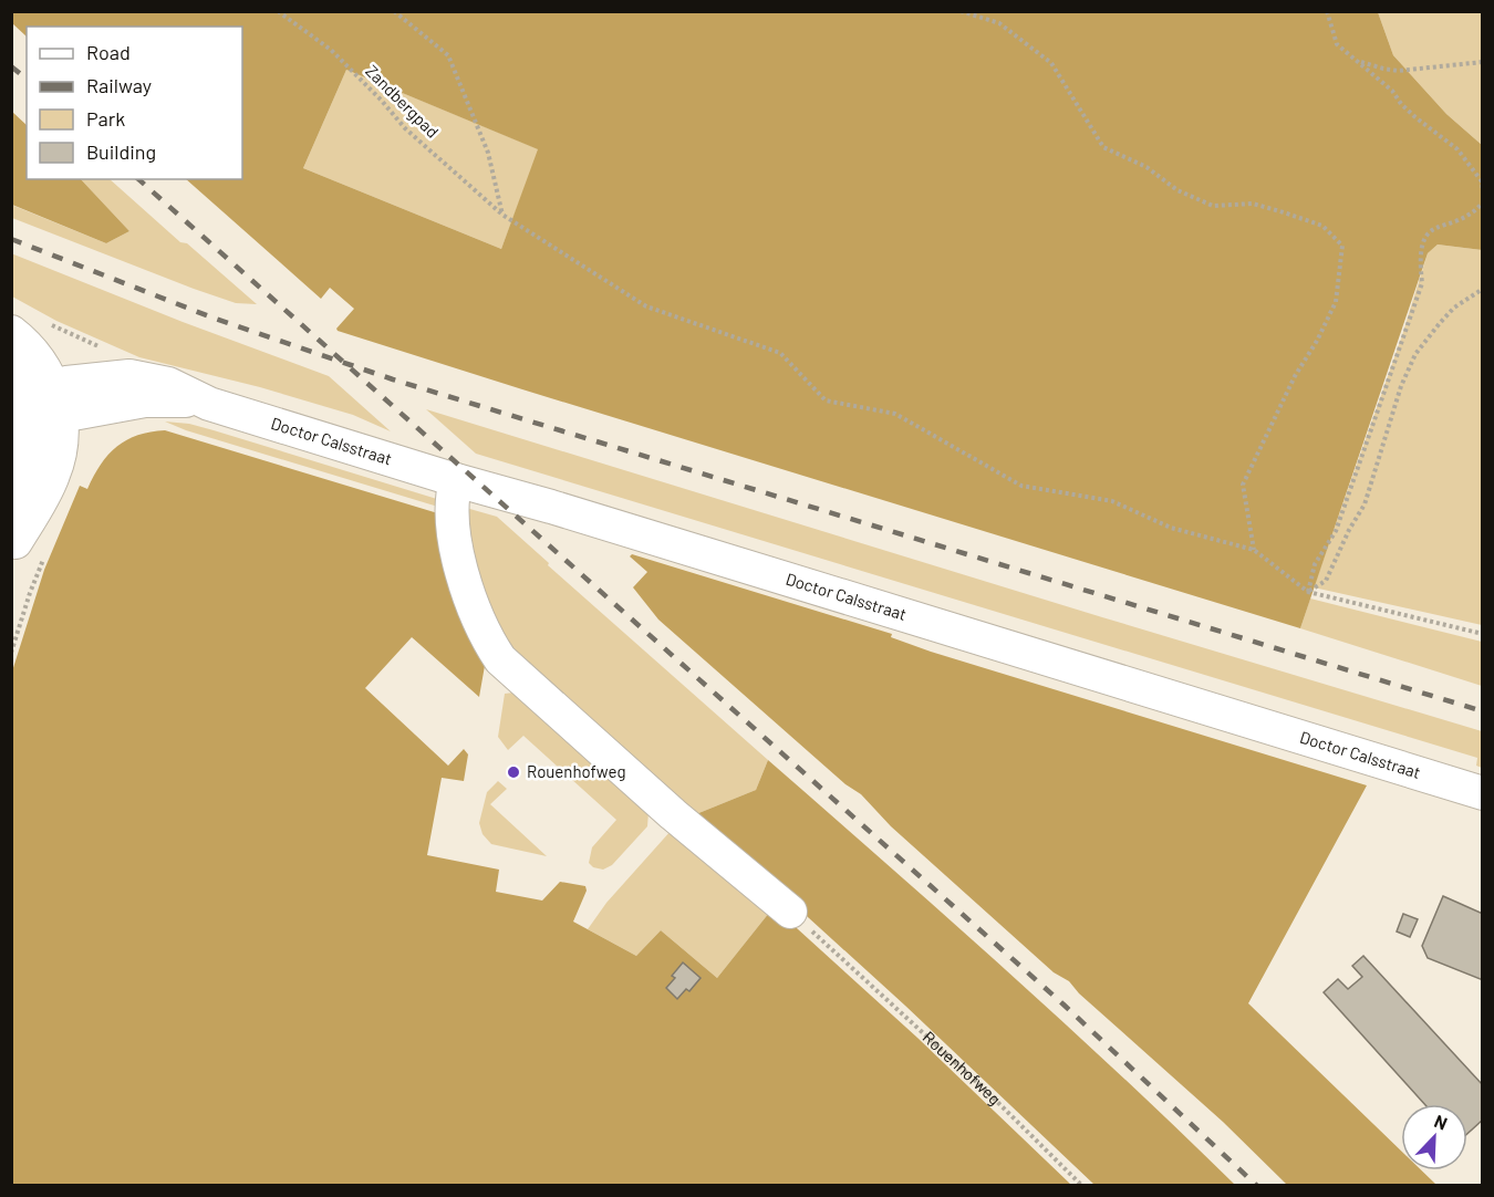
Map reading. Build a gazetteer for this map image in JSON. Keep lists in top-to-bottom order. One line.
{"streets":{"street":["Doctor Calsstraat"],"path":["Zandbergpad","Rouenhofweg"]},"places":["Rouenhofweg"],"legend":["Road","Railway","Park","Building"],"north":"top right"}
